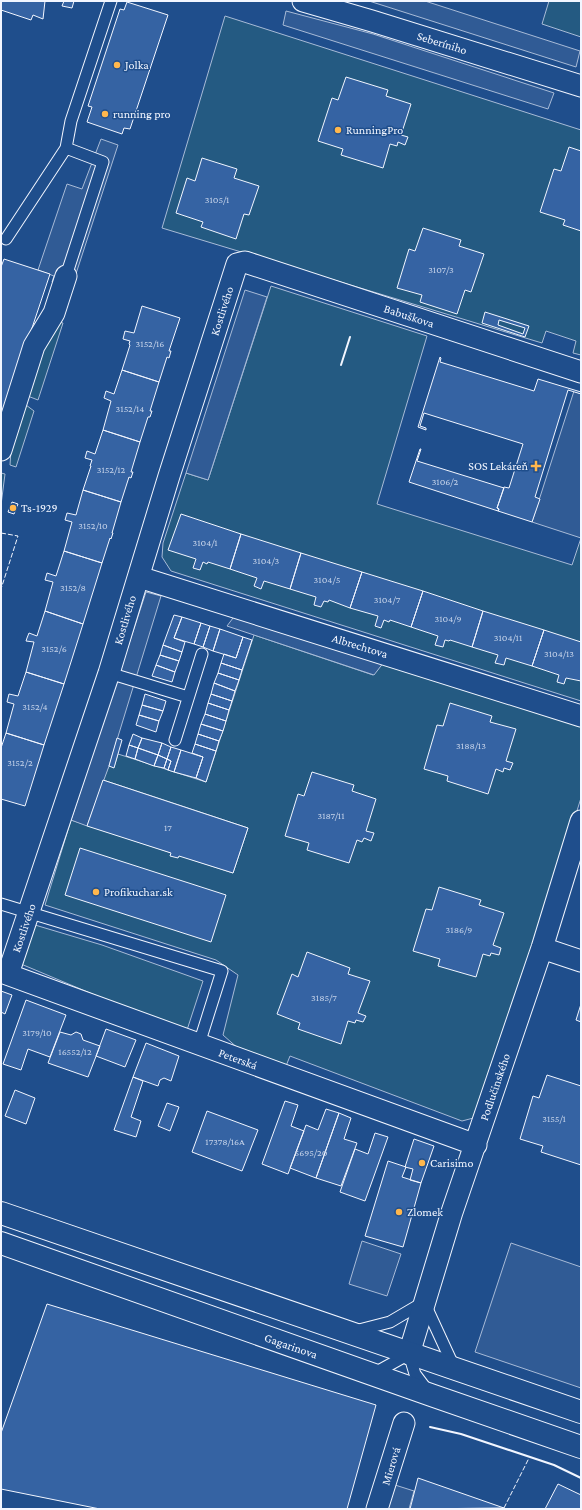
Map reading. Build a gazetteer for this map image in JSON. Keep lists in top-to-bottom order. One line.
{"streets":{"main road":["Gagarinova"],"street":["Seberíniho","Kostlivého","Babuškova","Albrechtova","Peterská","Podlučinského","Mierová"]},"crossings":[["Kostlivého","Babuškova"],["Kostlivého","Albrechtova"],["Kostlivého","Peterská"],["Peterská","Podlučinského"]],"places":{"other":["Jolka","running pro","RunningPro","Ts-1929","Profikuchar.sk","Carisimo","Zlomek"],"health":["SOS Lekáreň"]},"house_numbers":["3105/1","3107/3","3152/16","3152/14","3152/12","3106/2","3152/10","3104/1","3104/3","3104/5","3152/8","3104/7","3104/9","3104/11","3152/6","3104/13","3152/4","3188/13","3152/2","3187/11","17","3186/9","3185/7","3179/10","16552/12","3155/1","17378/16A","5695/20"]}
